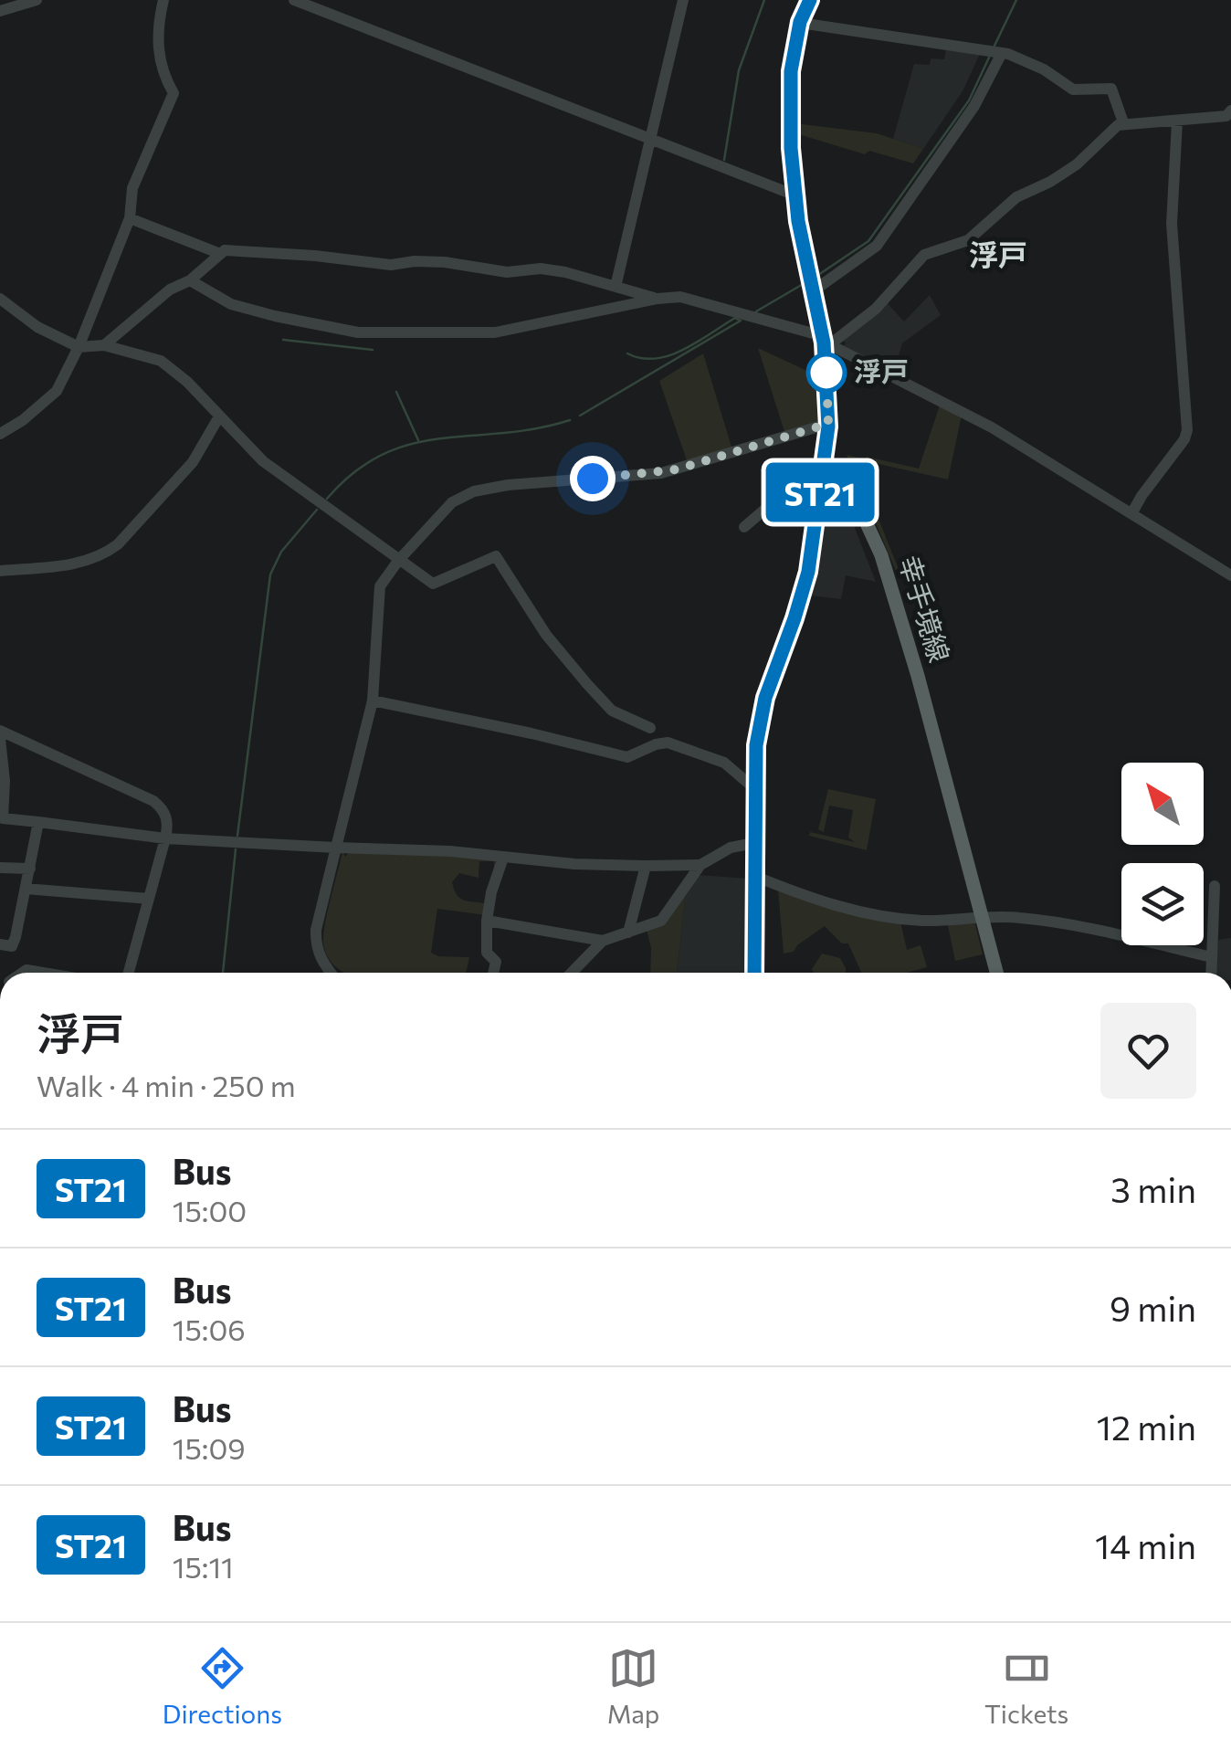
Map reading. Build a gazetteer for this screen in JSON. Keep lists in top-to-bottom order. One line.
{"streets":{"main road":["幸手境線"]},"districts":["浮戸"],"places":["浮戸"],"lines":["bus line ST21"],"north":"top left","page":{"on_map":"ST21","heading":["浮戸","Walk · 4 min · 250 m"],"list":[{"mark":"ST21","name":"Bus","note":"15:00","value":"3 min"},{"mark":"ST21","name":"Bus","note":"15:06","value":"9 min"},{"mark":"ST21","name":"Bus","note":"15:09","value":"12 min"},{"mark":"ST21","name":"Bus","note":"15:11","value":"14 min"}],"tabs":["Directions","Map","Tickets"]}}
